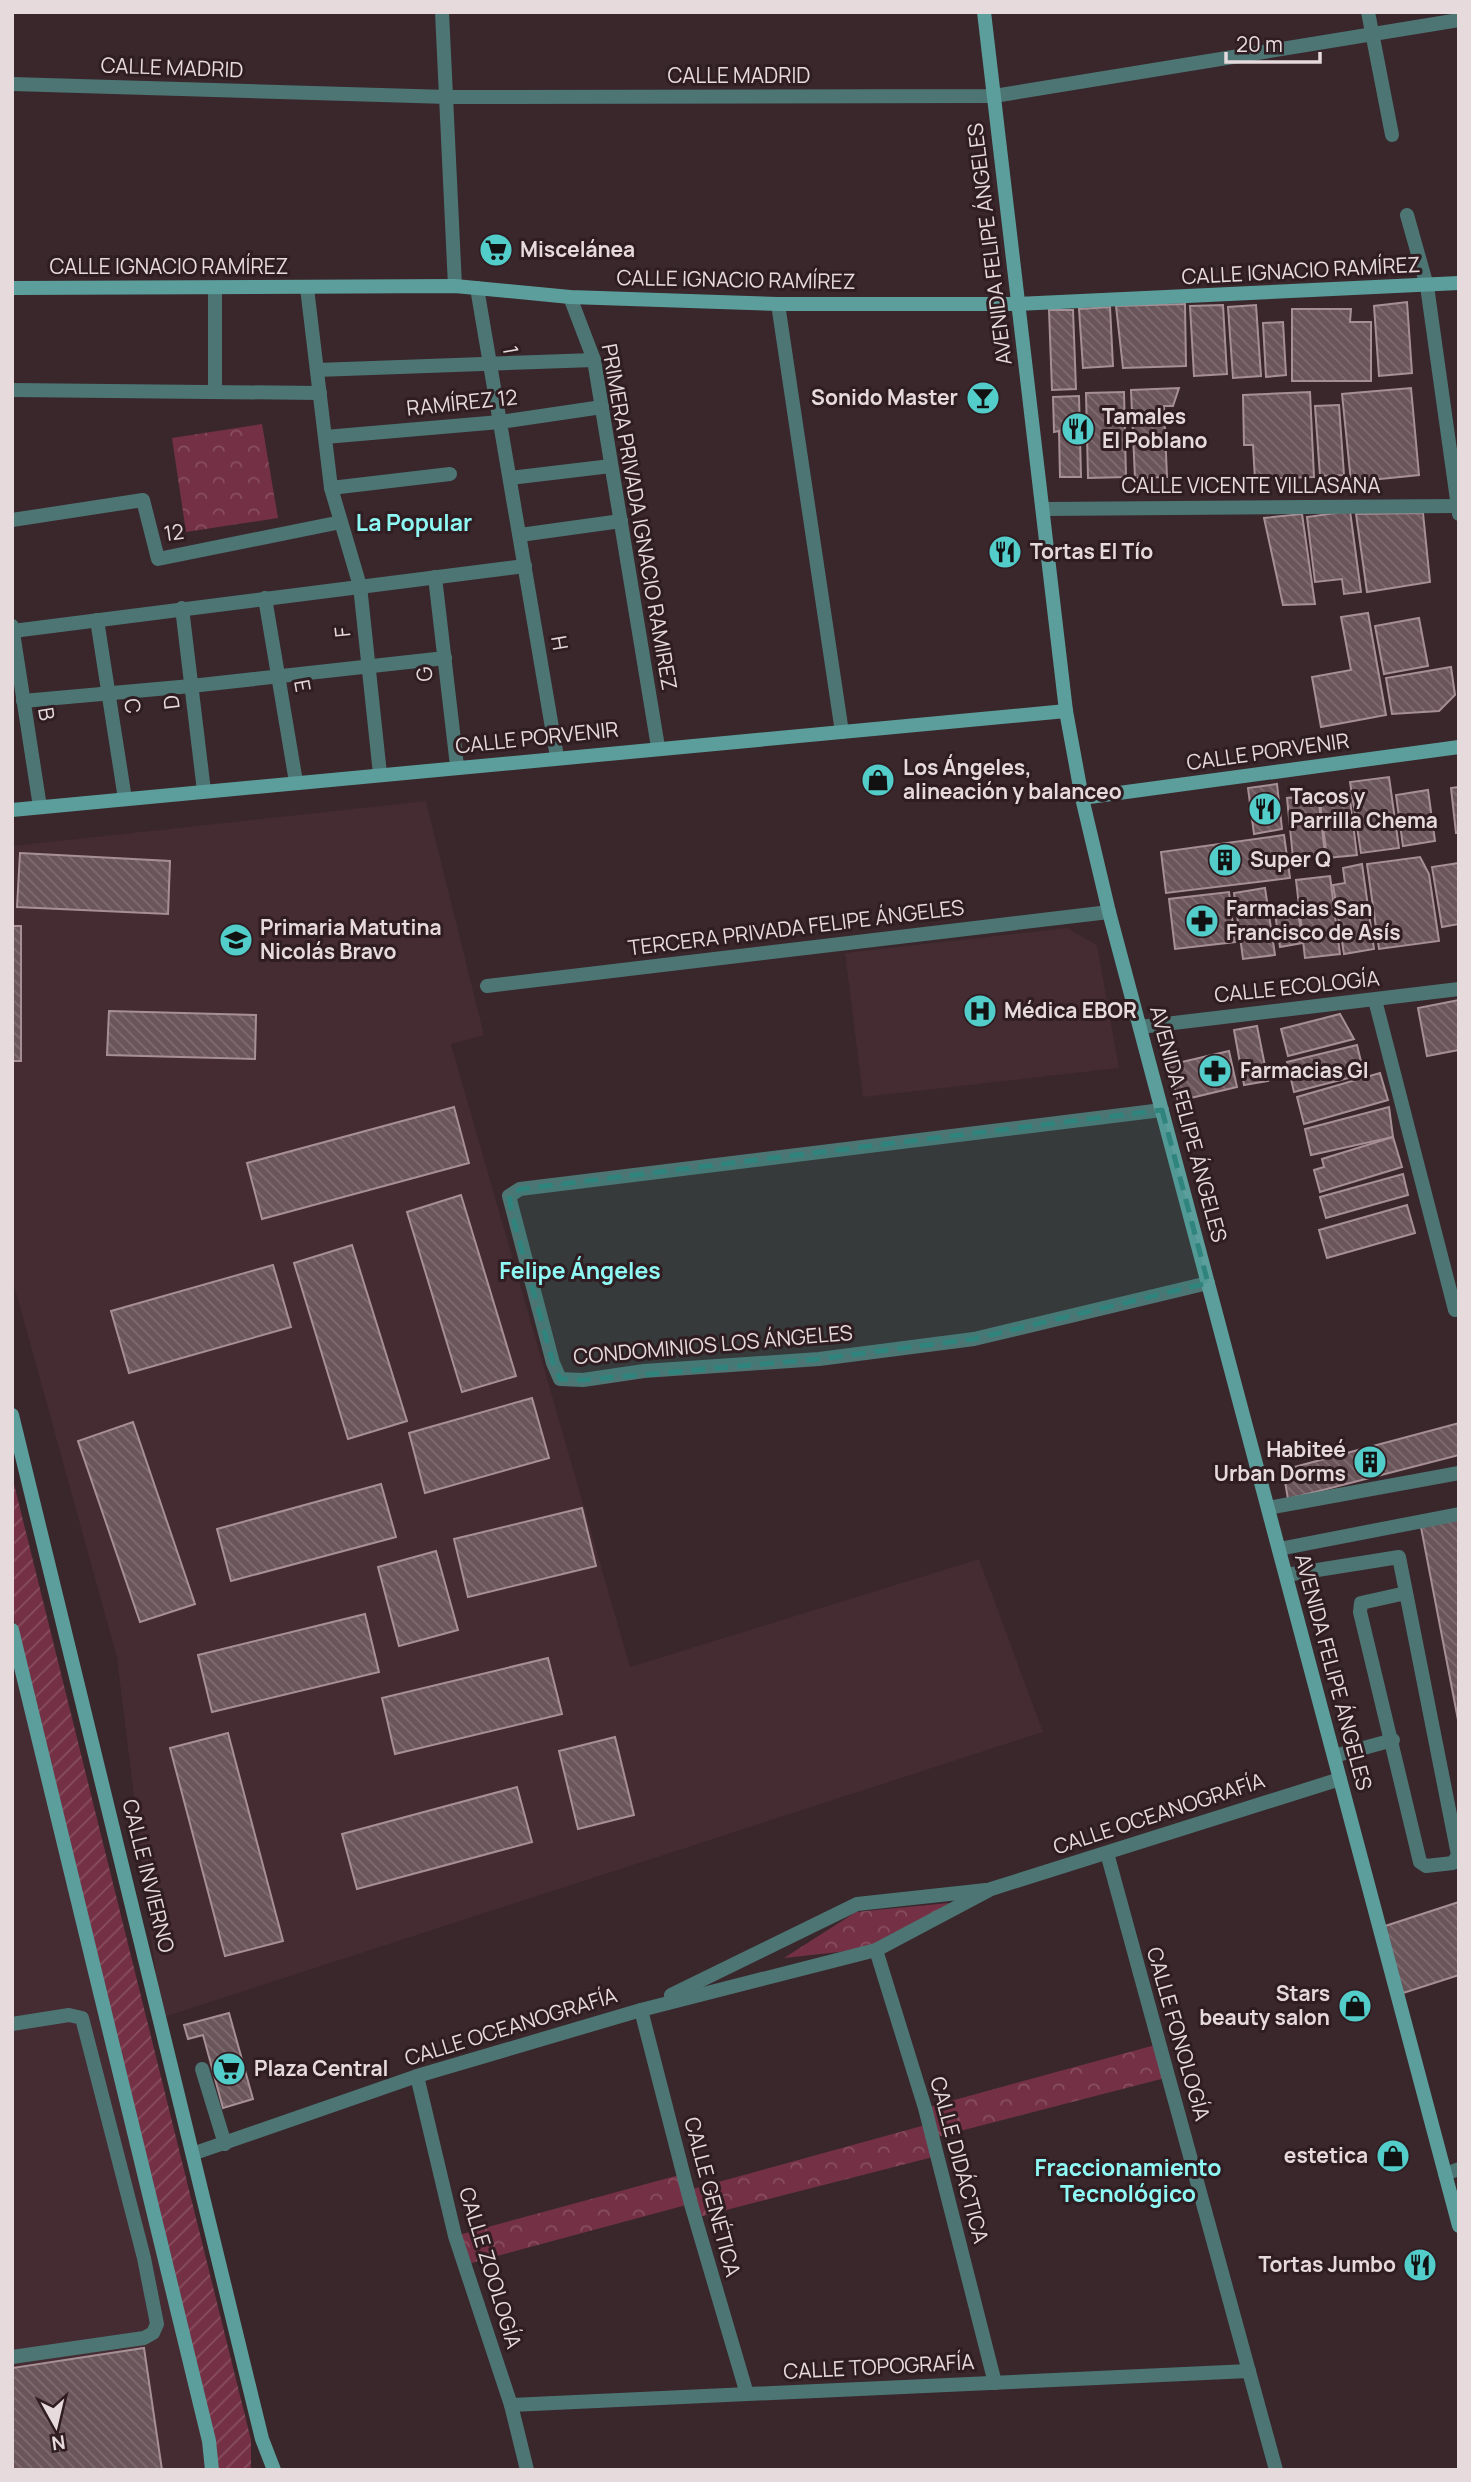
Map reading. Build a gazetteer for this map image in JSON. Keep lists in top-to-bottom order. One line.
{"streets":{"street":["CALLE MADRID","AVENIDA FELIPE ÁNGELES","CALLE IGNACIO RAMÍREZ","1","RAMÍREZ 12","CALLE VICENTE VILLASANA","PRIMERA PRIVADA IGNACIO RAMIREZ","12","F","H","G","E","D","C","B","CALLE PORVENIR","TERCERA PRIVADA FELIPE ÁNGELES","CALLE ECOLOGÍA","CONDOMINIOS LOS ÁNGELES","CALLE OCEANOGRAFÍA","CALLE INVIERNO","CALLE FONOLOGÍA","CALLE DIDÁCTICA","CALLE GENÉTICA","CALLE ZOOLOGÍA","CALLE TOPOGRAFÍA"]},"crossings":[["CALLE MADRID","AVENIDA FELIPE ÁNGELES"],["AVENIDA FELIPE ÁNGELES","CALLE IGNACIO RAMÍREZ"],["AVENIDA FELIPE ÁNGELES","CALLE VICENTE VILLASANA"],["AVENIDA FELIPE ÁNGELES","CALLE PORVENIR"],["AVENIDA FELIPE ÁNGELES","TERCERA PRIVADA FELIPE ÁNGELES"],["AVENIDA FELIPE ÁNGELES","CALLE ECOLOGÍA"],["AVENIDA FELIPE ÁNGELES","CONDOMINIOS LOS ÁNGELES"],["AVENIDA FELIPE ÁNGELES","CALLE OCEANOGRAFÍA"],["CALLE IGNACIO RAMÍREZ","1"],["CALLE IGNACIO RAMÍREZ","PRIMERA PRIVADA IGNACIO RAMIREZ"],["1","RAMÍREZ 12"],["RAMÍREZ 12","PRIMERA PRIVADA IGNACIO RAMIREZ"],["PRIMERA PRIVADA IGNACIO RAMIREZ","CALLE PORVENIR"],["12","F"],["F","CALLE PORVENIR"],["H","CALLE PORVENIR"],["G","CALLE PORVENIR"],["E","CALLE PORVENIR"],["D","CALLE PORVENIR"],["C","CALLE PORVENIR"],["B","CALLE PORVENIR"],["CALLE OCEANOGRAFÍA","CALLE INVIERNO"],["CALLE OCEANOGRAFÍA","CALLE FONOLOGÍA"],["CALLE OCEANOGRAFÍA","CALLE DIDÁCTICA"],["CALLE OCEANOGRAFÍA","CALLE GENÉTICA"],["CALLE OCEANOGRAFÍA","CALLE ZOOLOGÍA"],["CALLE FONOLOGÍA","CALLE TOPOGRAFÍA"],["CALLE DIDÁCTICA","CALLE TOPOGRAFÍA"],["CALLE GENÉTICA","CALLE TOPOGRAFÍA"],["CALLE ZOOLOGÍA","CALLE TOPOGRAFÍA"]],"districts":["La Popular","Felipe Ángeles","Fraccionamiento Tecnológico"],"places":{"supermarket":["Miscelánea","Plaza Central"],"bar":["Sonido Master"],"restaurant":["Tamales El Poblano","Tortas El Tío","Tacos y Parrilla Chema","Tortas Jumbo"],"shop":["Los Ángeles, alineación y balanceo","Stars beauty salon","estetica"],"building":["Super Q","Habiteé Urban Dorms"],"pharmacy":["Farmacias San Francisco de Asís","Farmacias GI"],"school or university":["Primaria Matutina Nicolás Bravo"],"hospital":["Médica EBOR"]},"scale_bar":"20 m","north":"bottom"}
